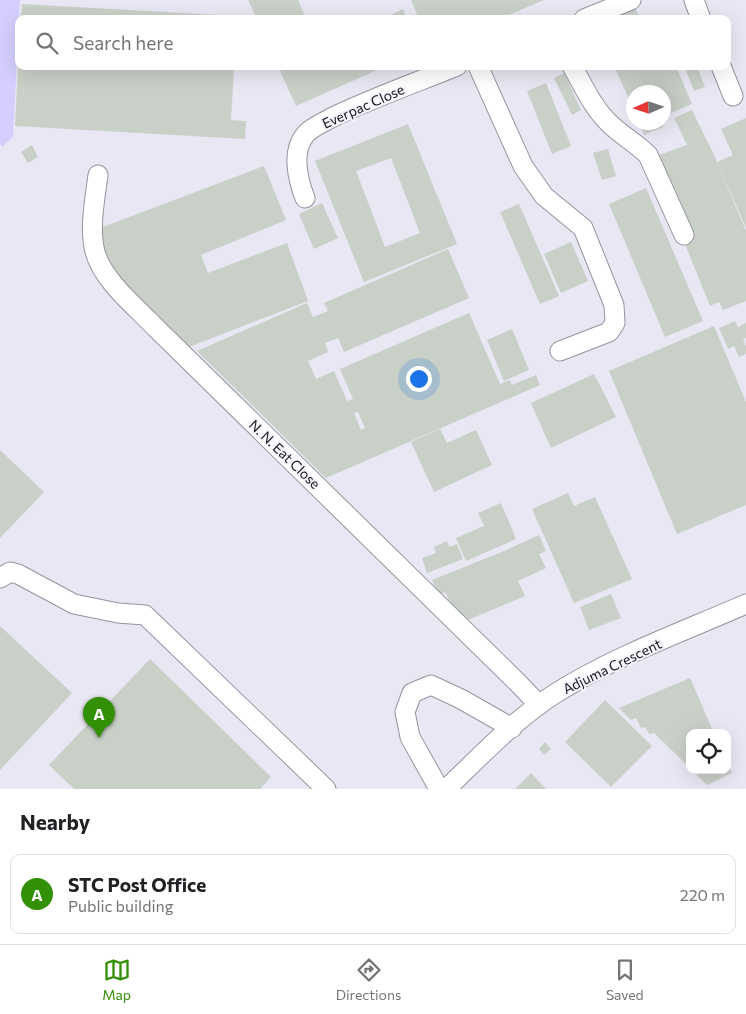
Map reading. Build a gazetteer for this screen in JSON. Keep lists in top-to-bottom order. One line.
{"streets":{"lane":["Everpac Close","N. N. Eat Close","Adjuma Crescent"]},"crossings":[["N. N. Eat Close","Adjuma Crescent"]],"north":"left","page":{"search":"Search here","pins":"A","heading":"Nearby","list":[{"mark":"A","name":"STC Post Office","note":"Public building","value":"220 m"}],"nav":["Map","Directions","Saved"]}}
